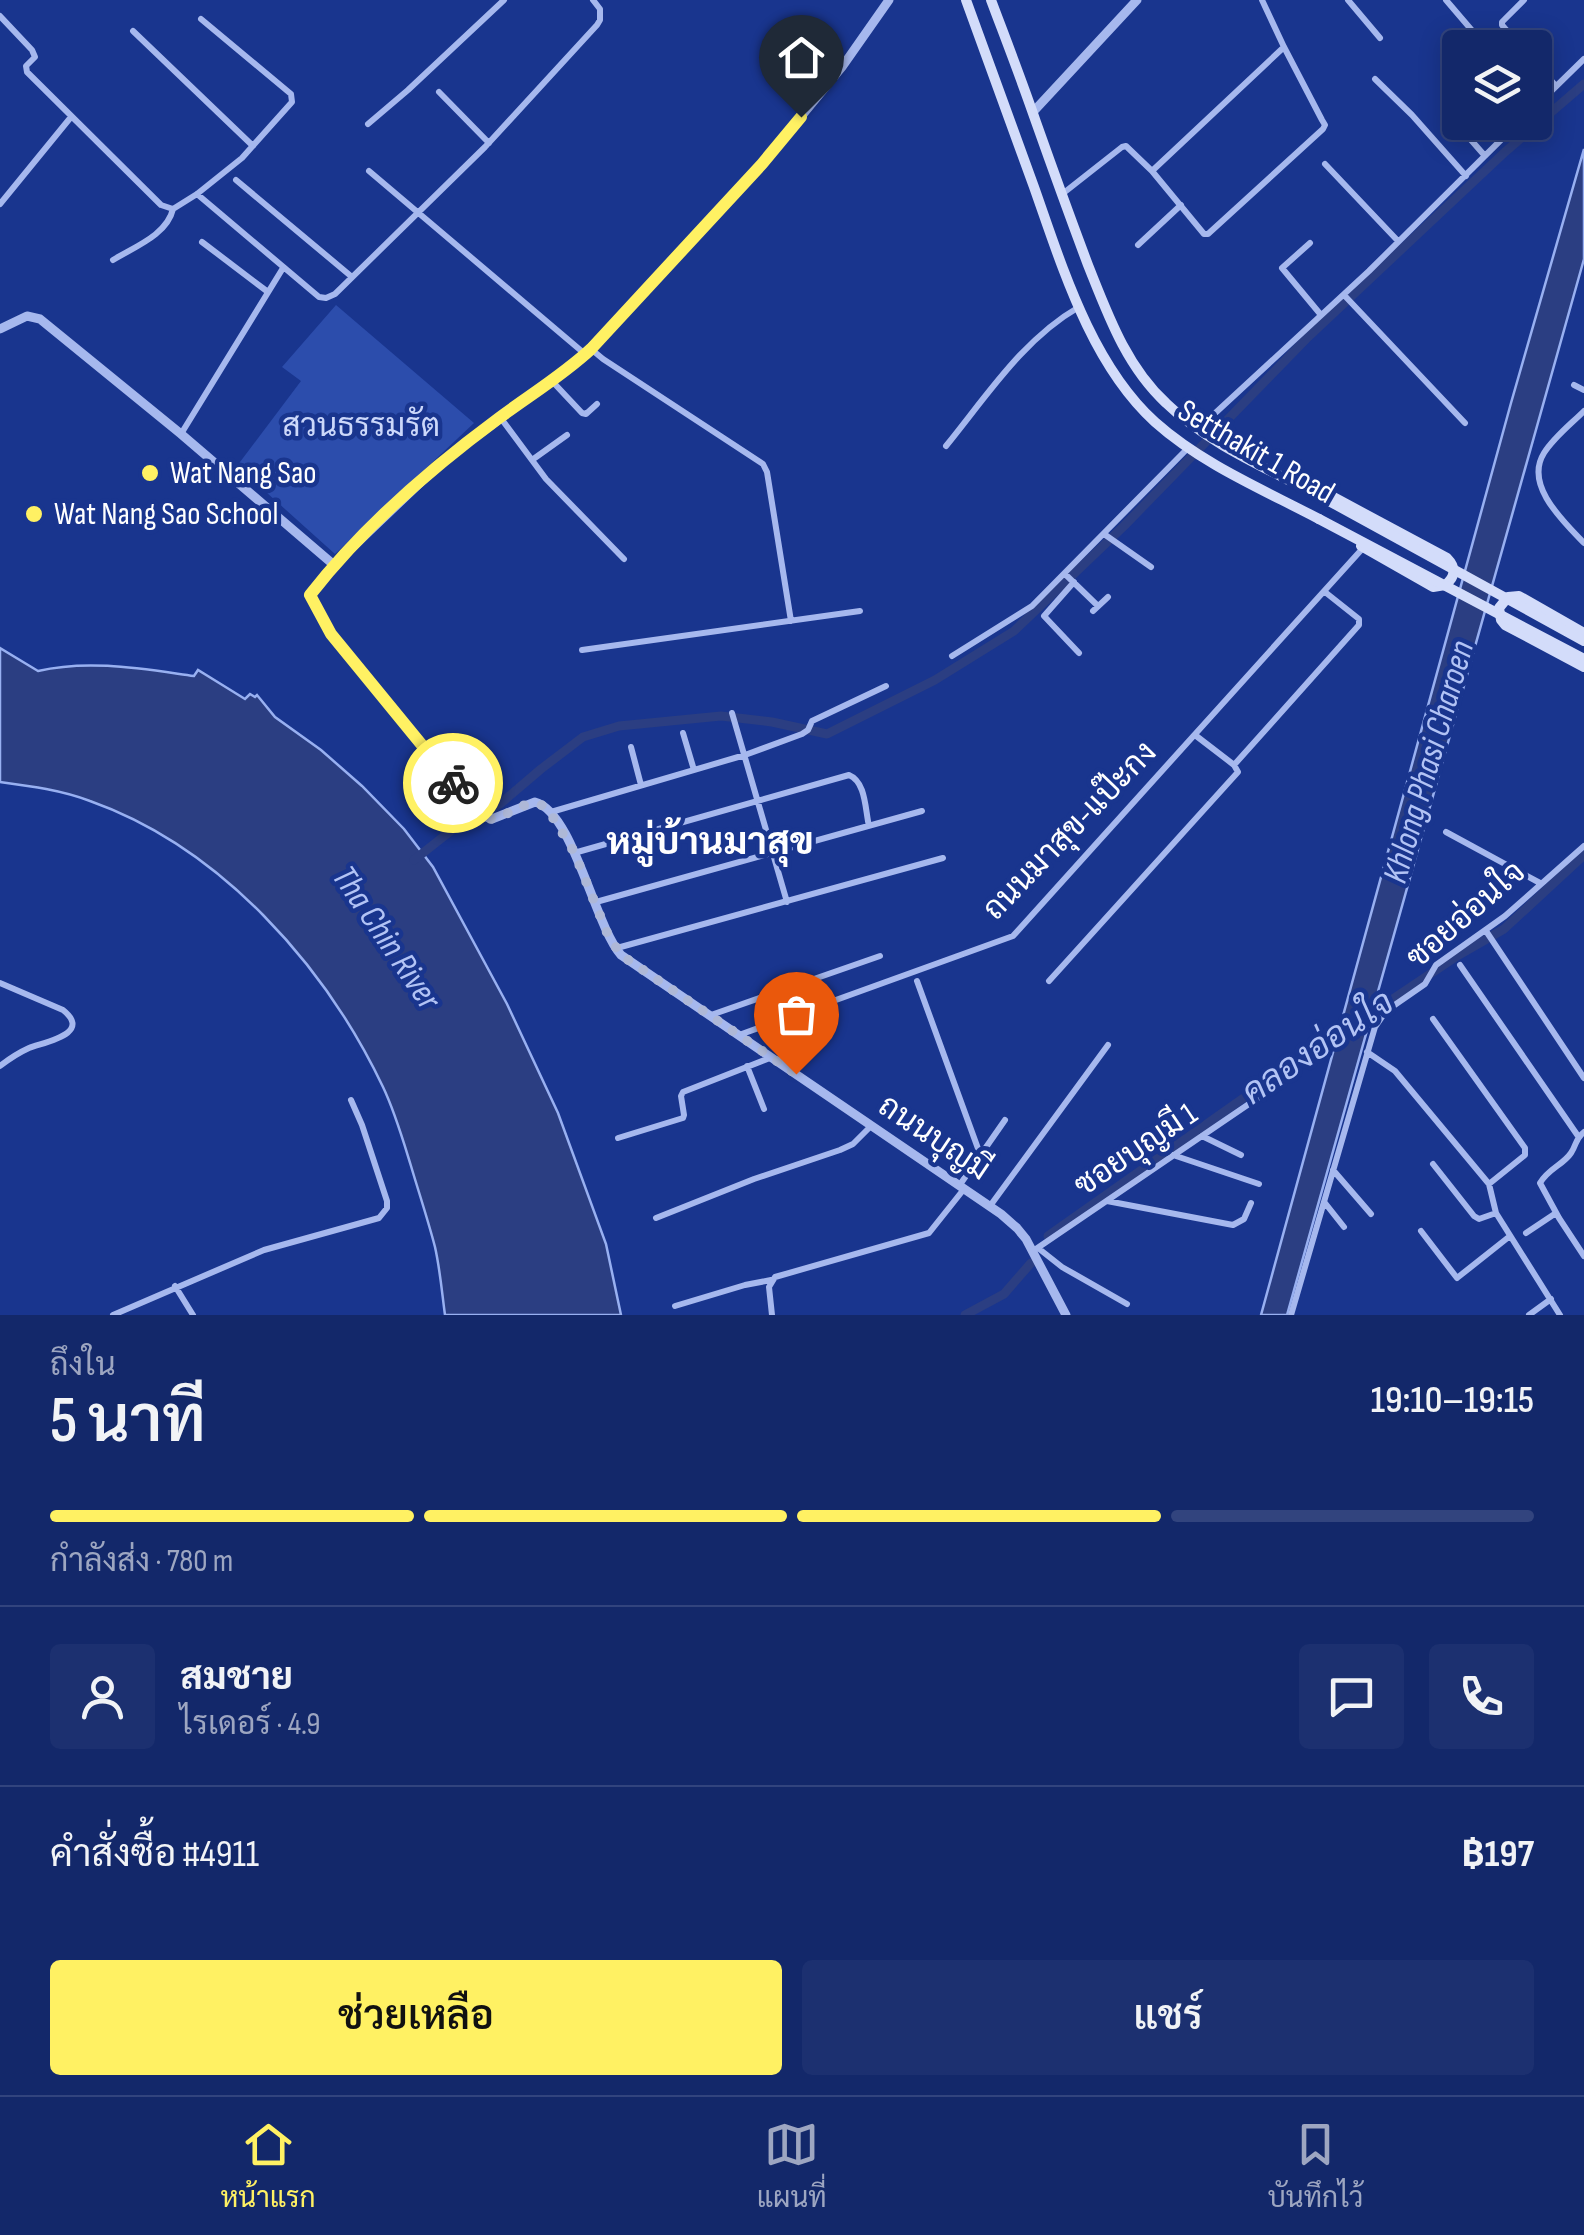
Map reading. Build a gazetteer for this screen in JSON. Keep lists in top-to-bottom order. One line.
{"streets":{"main road":["Setthakit 1 Road"],"street":["ถนนมาสุข-แป๊ะกง","ซอยอ่อนใจ","ถนนบุญมี","ซอยบุญมี 1"]},"crossings":[["ถนนมาสุข-แป๊ะกง","ถนนบุญมี"],["ถนนบุญมี","ซอยบุญมี 1"]],"districts":["หมู่บ้านมาสุข"],"water":["Khlong Phasi Charoen","Tha Chin River","คลองอ่อนใจ"],"parks":["สวนธรรมรัต"],"places":["Wat Nang Sao","Wat Nang Sao School"],"page":{"heading":["5 นาที","ถึงใน","19:10–19:15"],"panel":["สมชาย","ไรเดอร์ · 4.9","คำสั่งซื้อ #4911","฿197"],"bar":"กำลังส่ง · 780 m","buttons":["ช่วยเหลือ","แชร์"],"tabs":["หน้าแรก","แผนที่","บันทึกไว้"]}}
